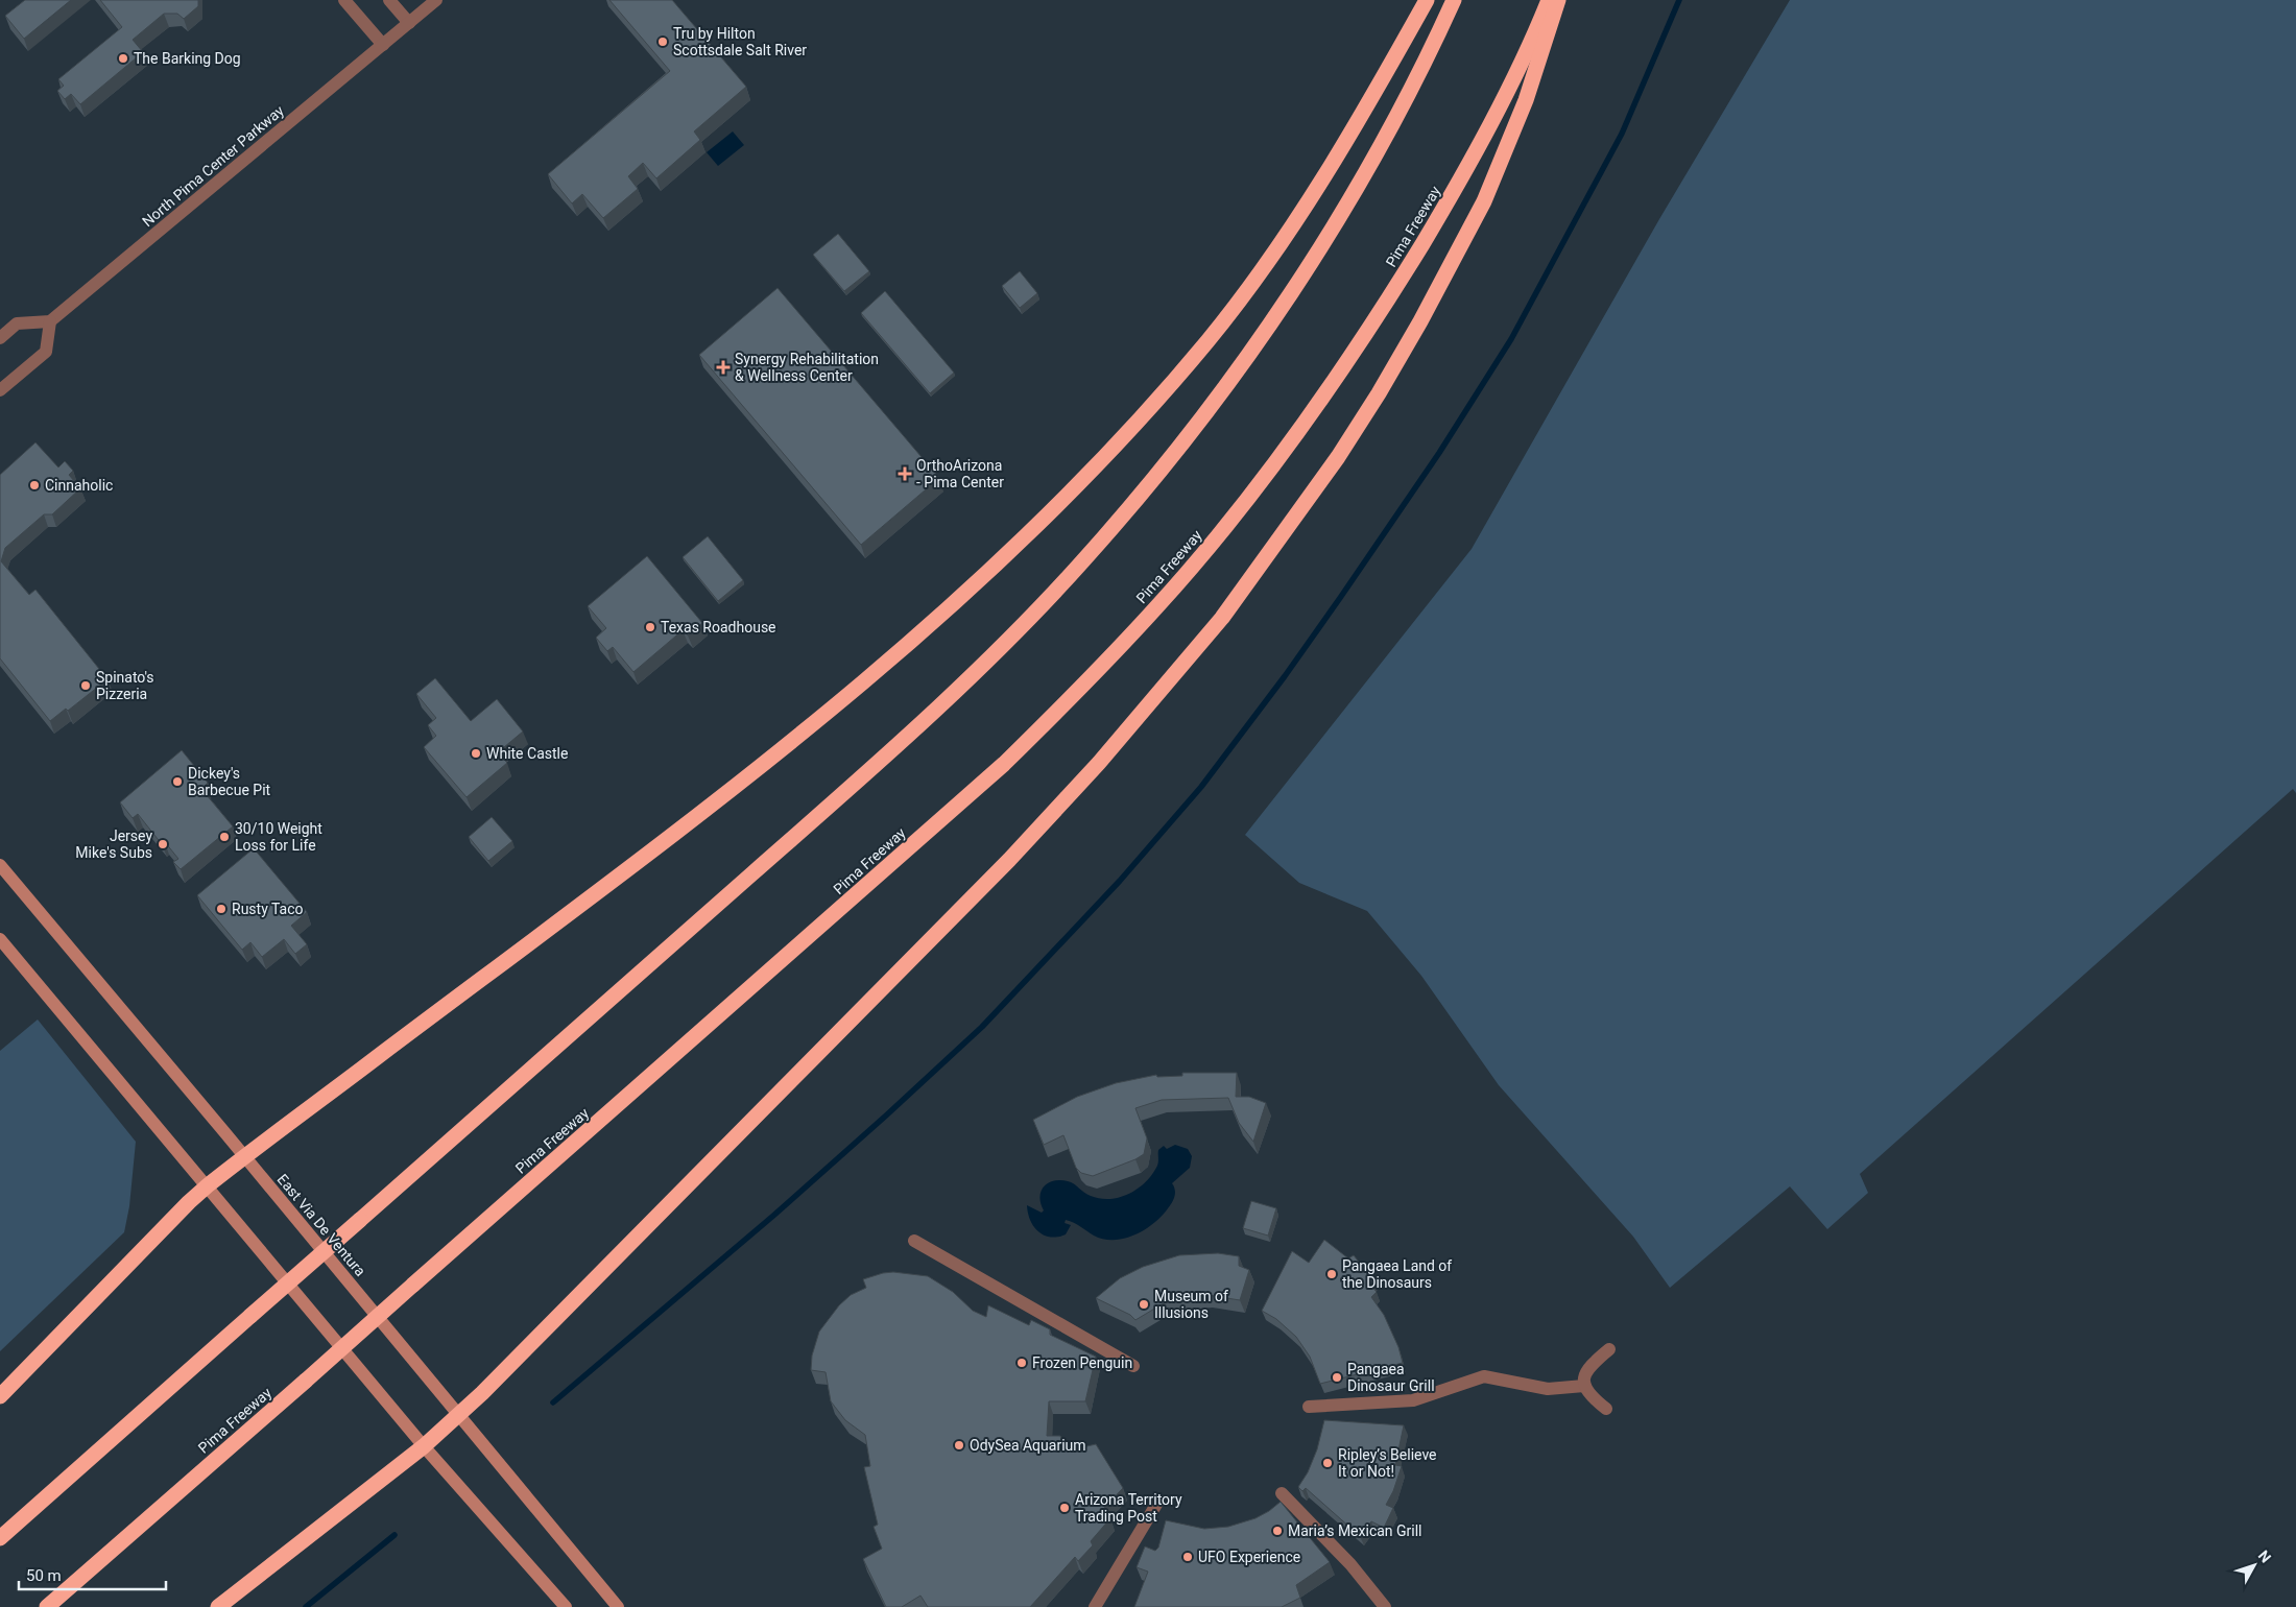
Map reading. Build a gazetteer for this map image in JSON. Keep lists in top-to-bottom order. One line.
{"streets":{"highway":["Pima Freeway"],"main road":["East Via De Ventura"],"street":["North Pima Center Parkway"]},"places":{"other":["Tru by Hilton Scottsdale Salt River","The Barking Dog","Cinnaholic","Texas Roadhouse","Spinato's Pizzeria","White Castle","Dickey's Barbecue Pit","30/10 Weight Loss for Life","Jersey Mike's Subs","Rusty Taco","Pangaea Land of the Dinosaurs","Museum of Illusions","Frozen Penguin","Pangaea Dinosaur Grill","OdySea Aquarium","Ripley’s Believe It or Not!","Arizona Territory Trading Post","Maria’s Mexican Grill","UFO Experience"],"health":["Synergy Rehabilitation & Wellness Center","OrthoArizona - Pima Center"]},"scale_bar":"50 m","north":"top right"}
